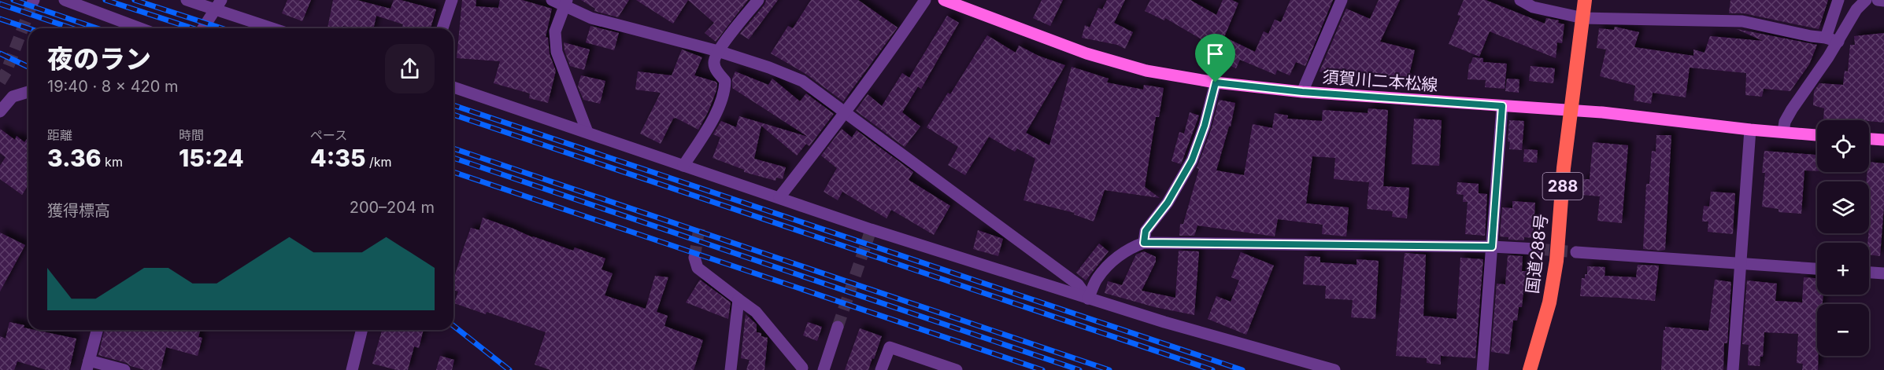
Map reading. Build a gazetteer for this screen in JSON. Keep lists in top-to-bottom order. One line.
{"streets":{"highway":["288","国道288号"],"main road":["須賀川二本松線"]},"crossings":[["須賀川二本松線","国道288号"]],"page":{"heading":["夜のラン","19:40 · 8 × 420 m"],"stats":[["距離","3.36 km"],["時間","15:24"],["ペース","4:35 /km"]],"map_buttons":["+","−"],"chart":["獲得標高","200–204 m"]}}
